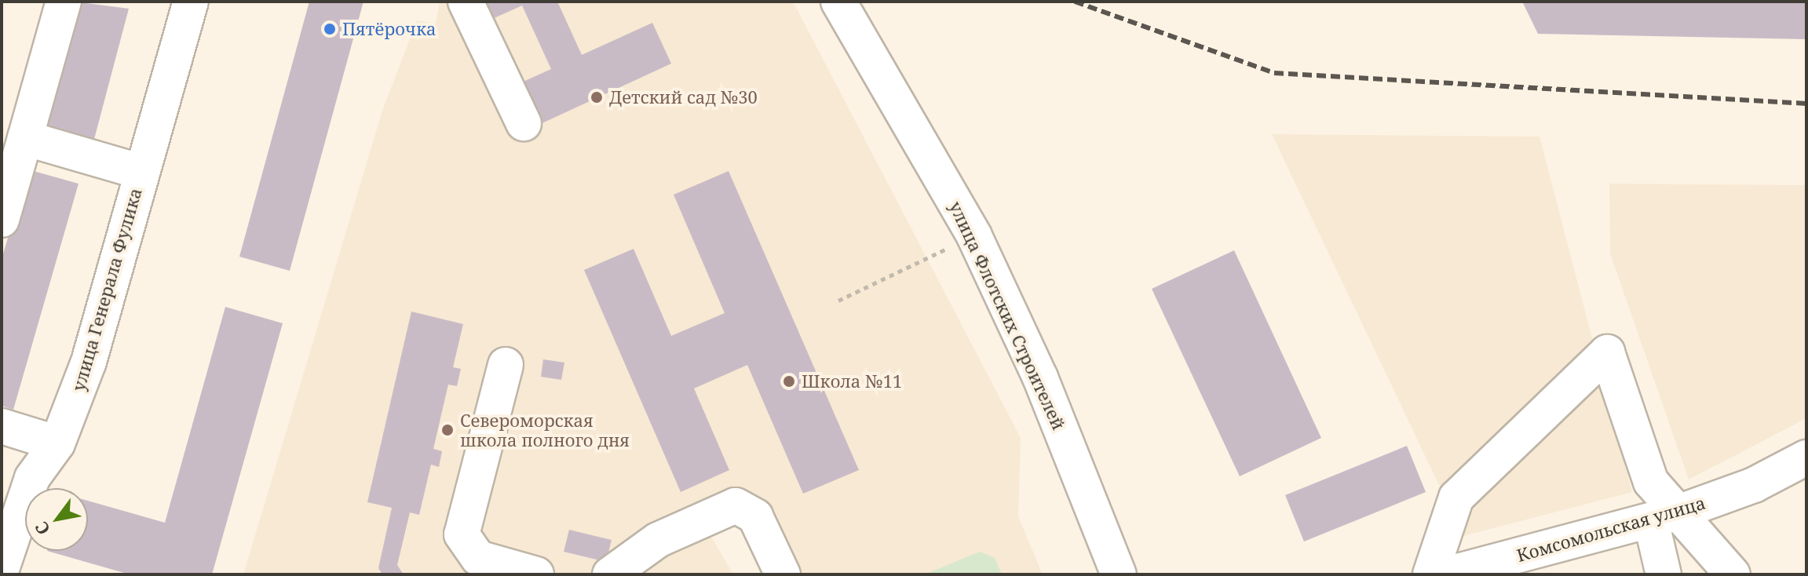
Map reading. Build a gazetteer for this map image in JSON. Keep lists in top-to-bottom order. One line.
{"streets":{"street":["улица Генерала Фулика","улица Флотских Строителей","Комсомольская улица"]},"places":["Пятёрочка","Детский сад №30","Школа №11","Североморская школа полного дня"],"north":"bottom left"}
